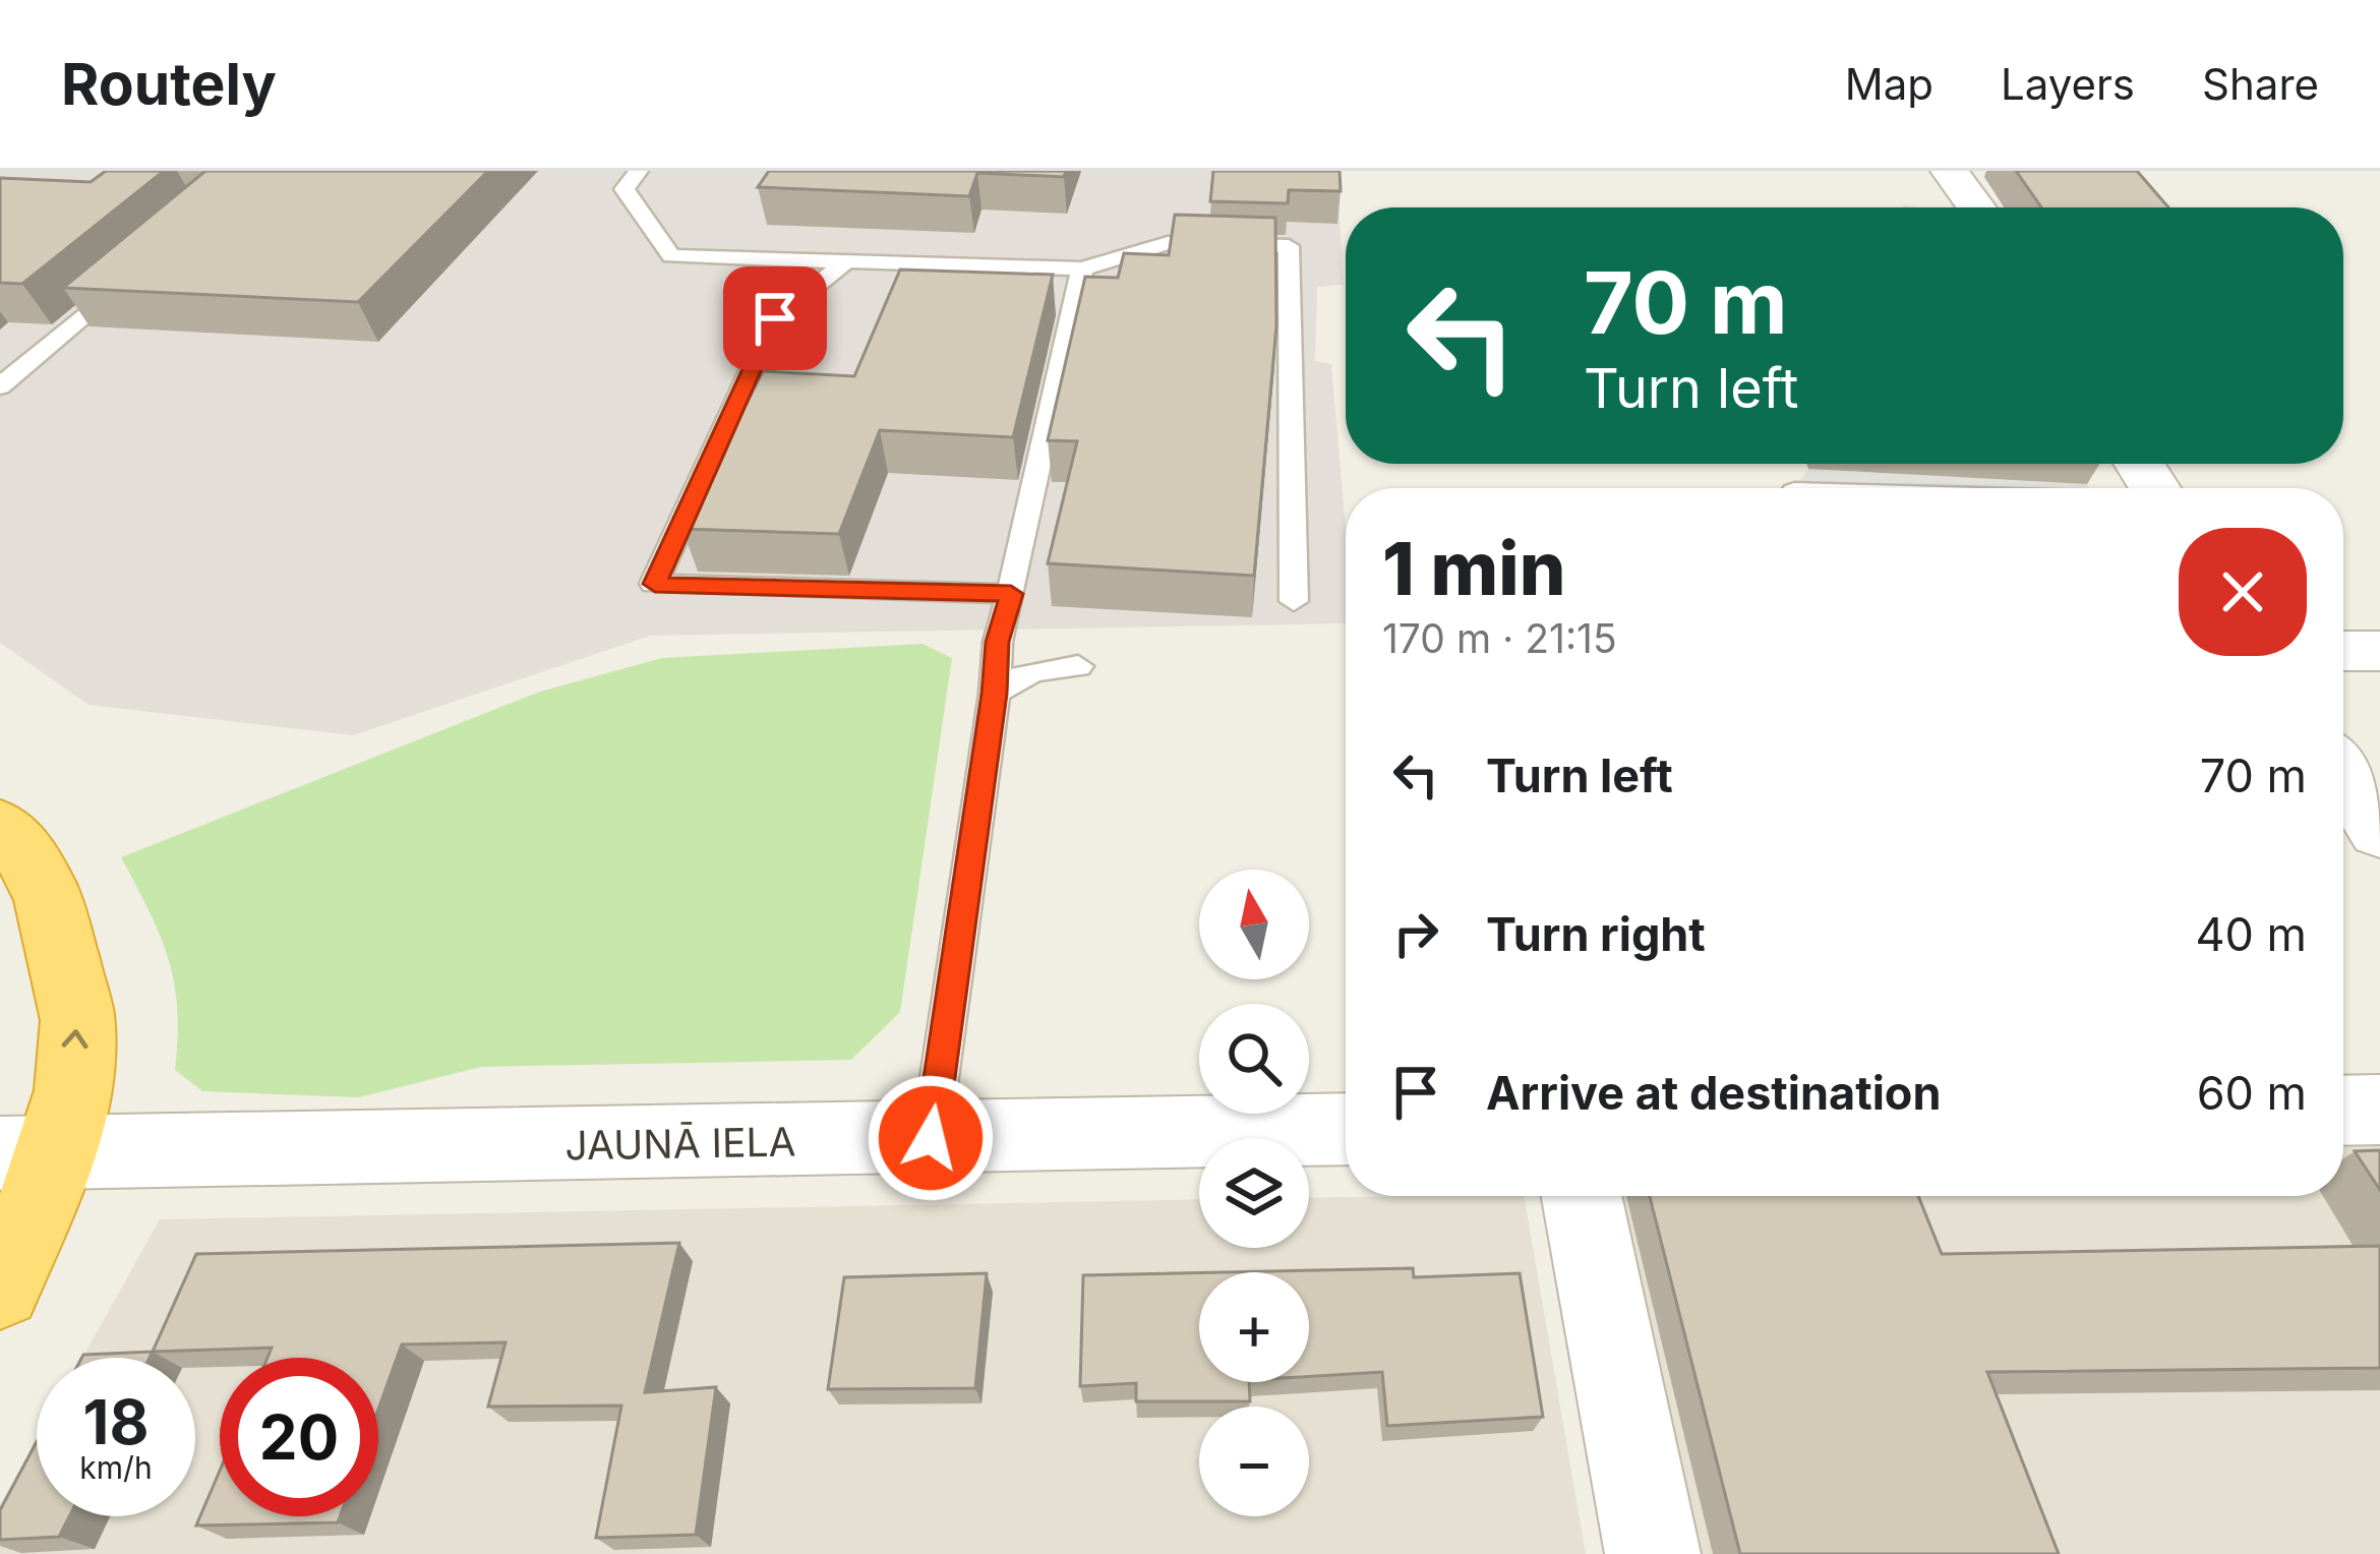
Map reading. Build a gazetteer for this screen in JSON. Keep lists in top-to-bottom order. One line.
{"streets":{"street":["JAUNĀ IELA"]},"north":"top","page":{"header":"Routely","nav":["Map","Layers","Share"],"turn":["70 m","Turn left"],"heading":["1 min","170 m · 21:15"],"list":[{"name":"Turn left","value":"70 m"},{"name":"Turn right","value":"40 m"},{"name":"Arrive at destination","value":"60 m"}],"map_buttons":["+","−"],"speed":"18 km/h","limit":"20"}}
